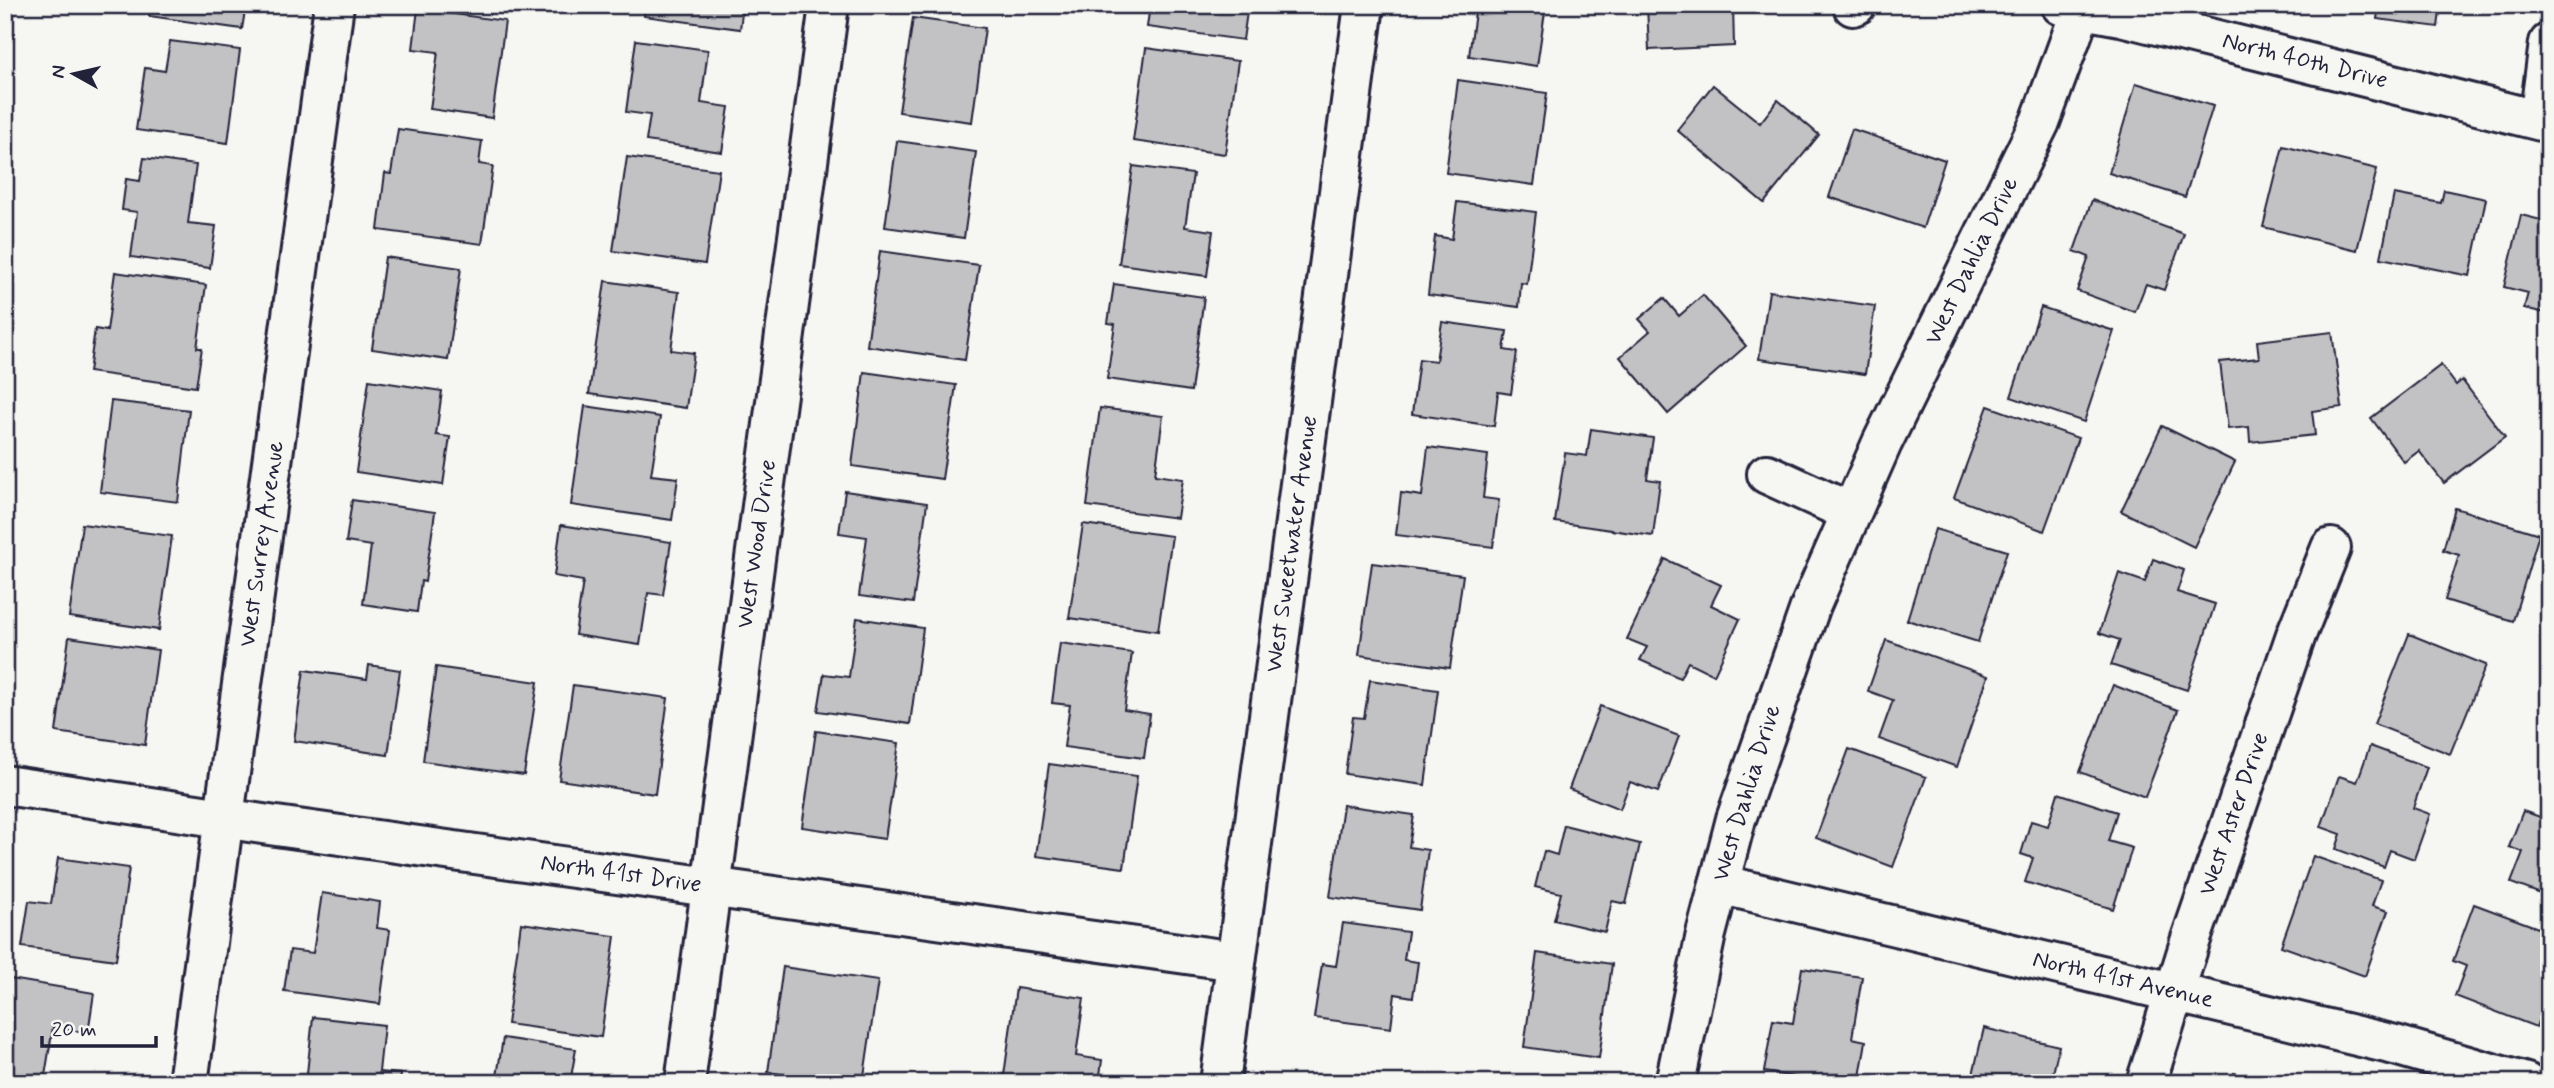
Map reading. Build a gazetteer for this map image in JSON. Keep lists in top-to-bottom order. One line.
{"streets":{"street":["North 40th Drive","West Dahlia Drive","West Surrey Avenue","West Wood Drive","West Sweetwater Avenue","West Aster Drive","North 41st Drive","North 41st Avenue"]},"crossings":[["North 40th Drive","West Dahlia Drive"],["West Dahlia Drive","North 41st Avenue"],["West Surrey Avenue","North 41st Drive"],["West Wood Drive","North 41st Drive"],["West Sweetwater Avenue","North 41st Drive"],["West Aster Drive","North 41st Avenue"]],"scale_bar":"20 m","north":"left"}
